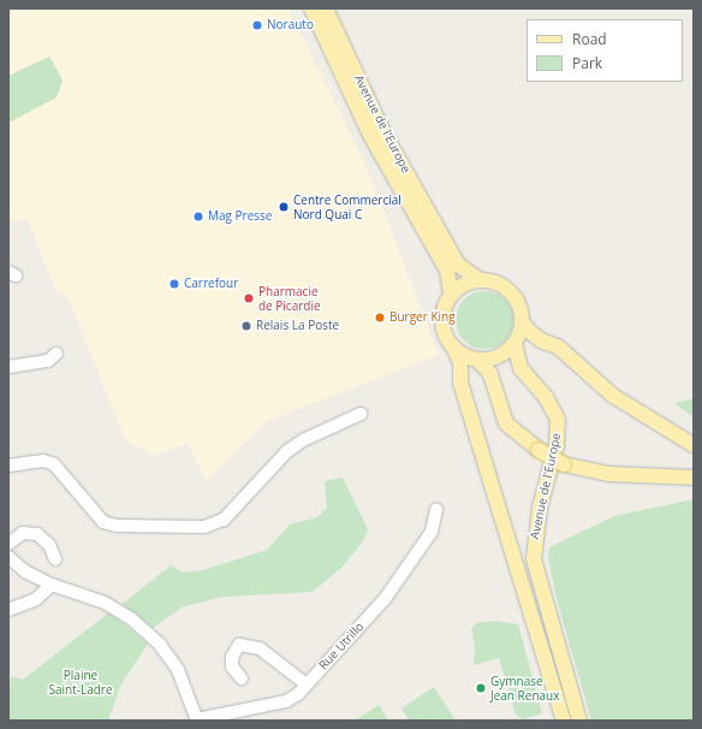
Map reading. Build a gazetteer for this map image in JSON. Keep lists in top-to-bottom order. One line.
{"streets":{"main road":["Avenue de l'Europe"],"street":["Rue Utrillo"]},"parks":["Plaine Saint-Ladre"],"places":["Norauto","Centre Commercial Nord Quai C","Mag Presse","Carrefour","Pharmacie de Picardie","Burger King","Relais La Poste","Gymnase Jean Renaux"],"legend":["Road","Park"]}
